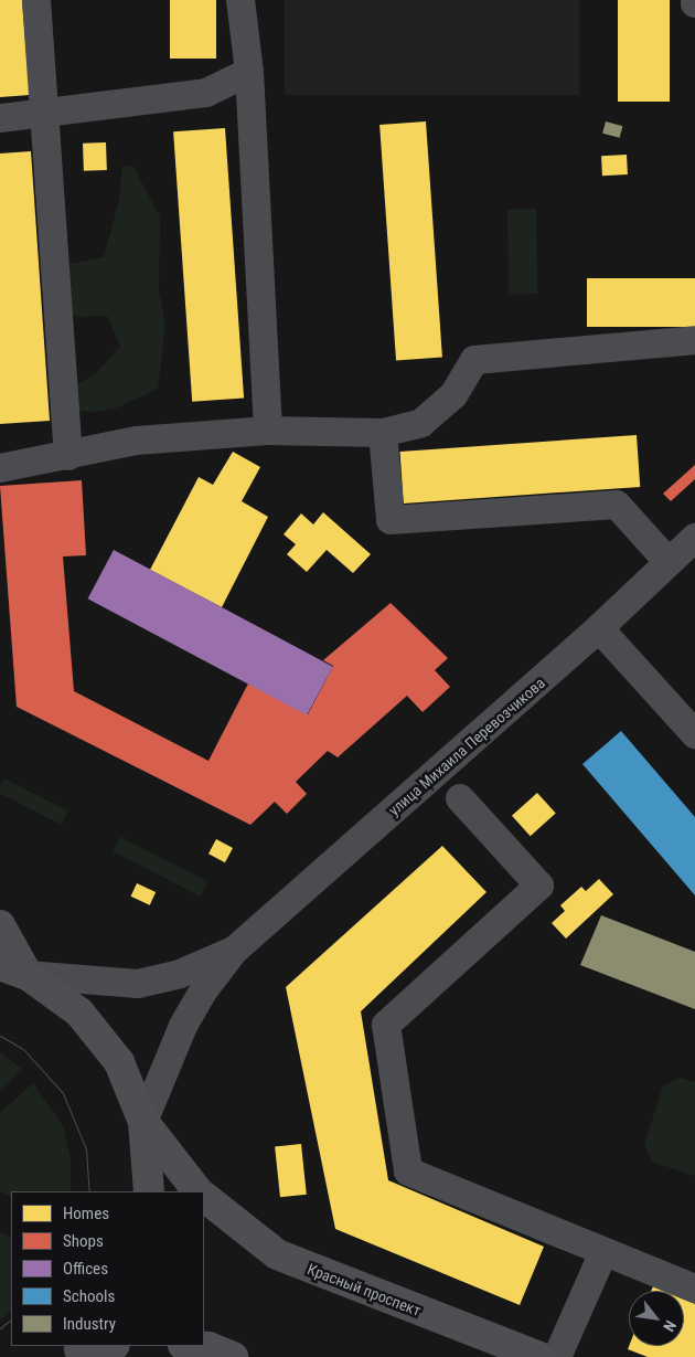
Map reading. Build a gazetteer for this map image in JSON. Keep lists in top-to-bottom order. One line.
{"streets":{"main road":["Красный проспект"],"street":["улица Михаила Перевозчикова"]},"legend":["Homes","Shops","Offices","Schools","Industry"],"north":"bottom right"}
